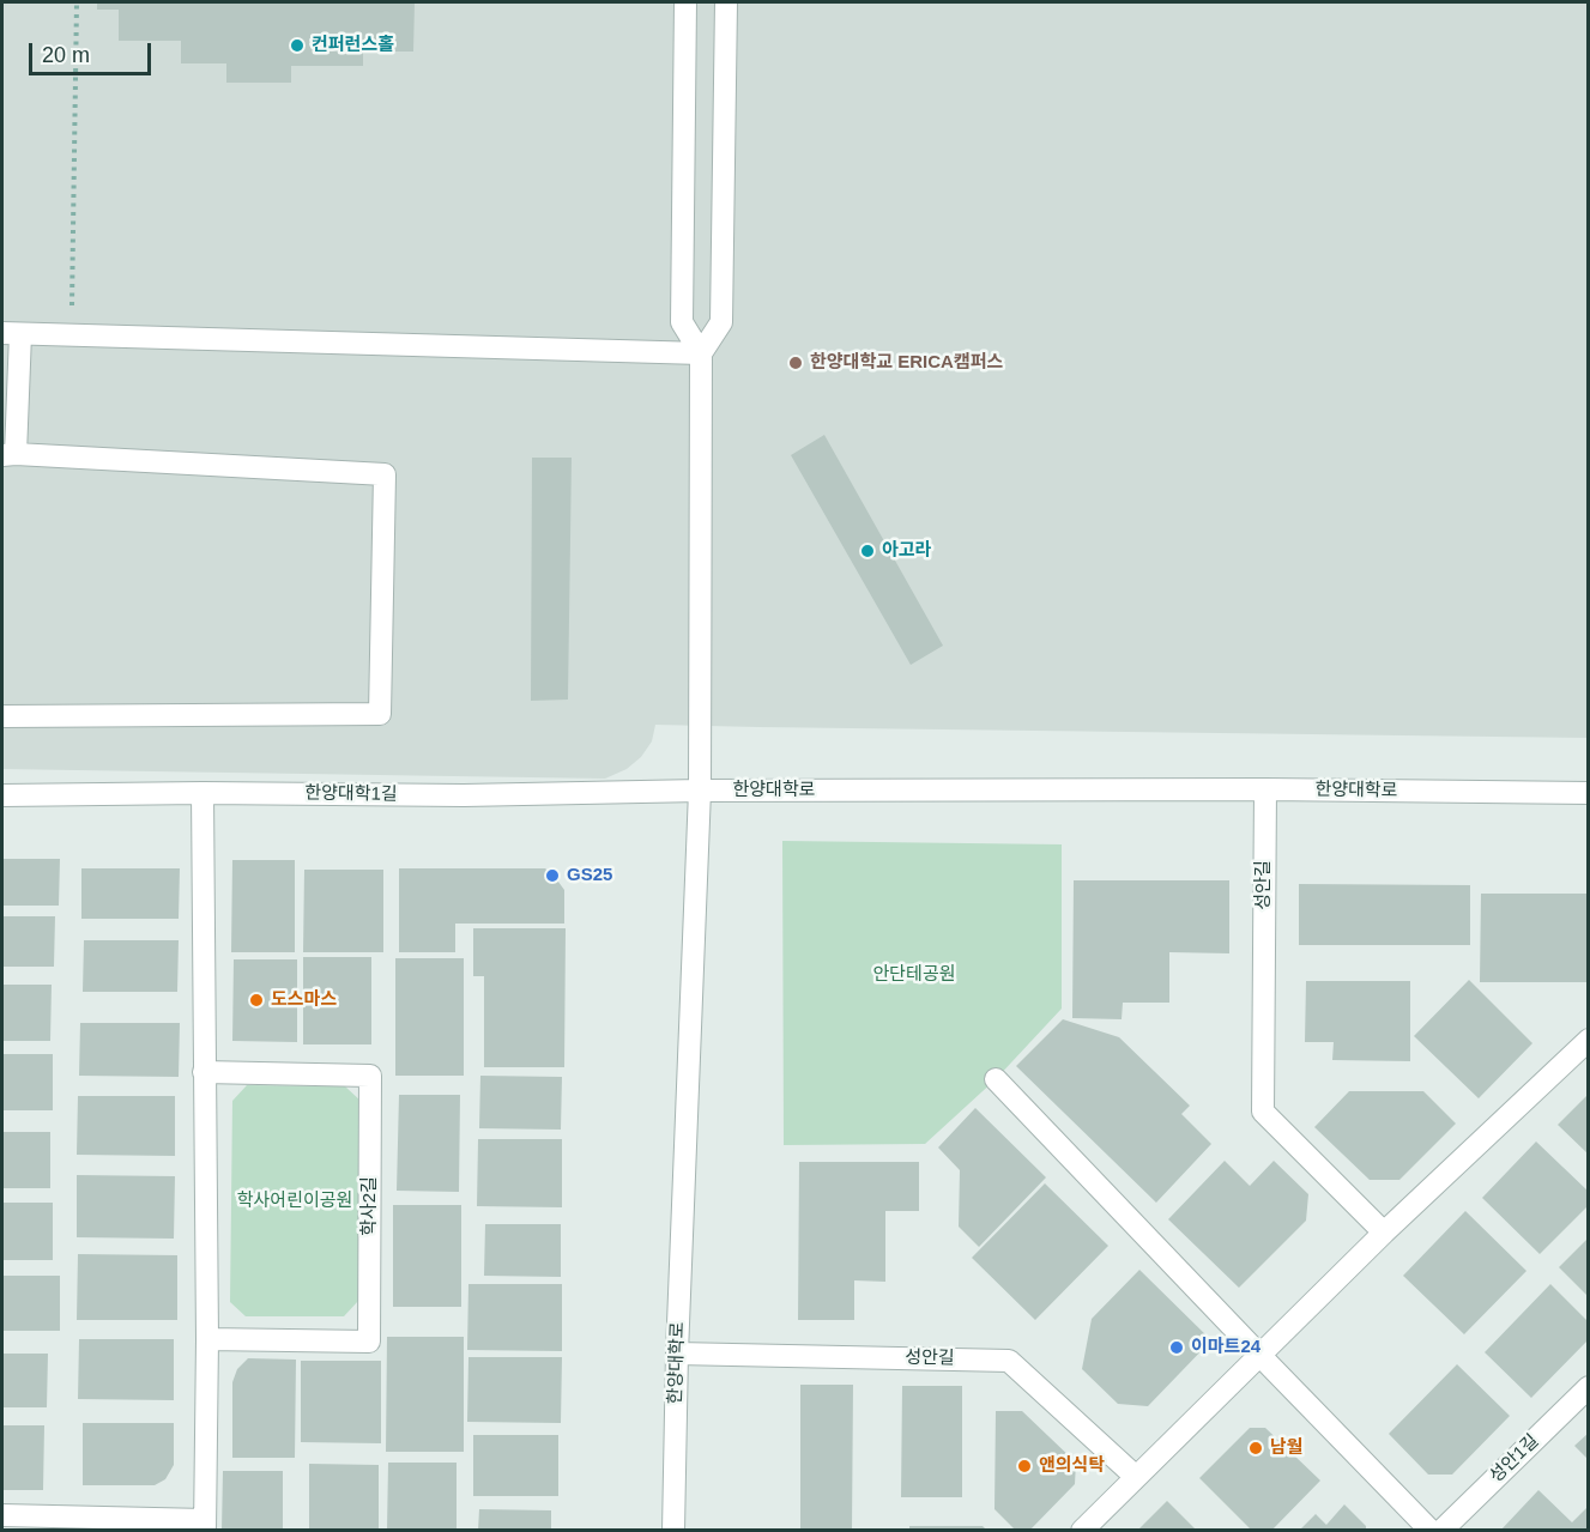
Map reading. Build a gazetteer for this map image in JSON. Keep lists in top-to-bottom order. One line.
{"streets":{"street":["한양대학로","한양대학1길","성안길","학사2길","성안1길"]},"crossings":[["한양대학로","한양대학1길"],["한양대학로","성안길"]],"parks":["안단테공원","학사어린이공원"],"places":["컨퍼런스홀","한양대학교 ERICA캠퍼스","아고라","GS25","도스마스","이마트24","남월","앤의식탁"],"scale_bar":"20 m"}
